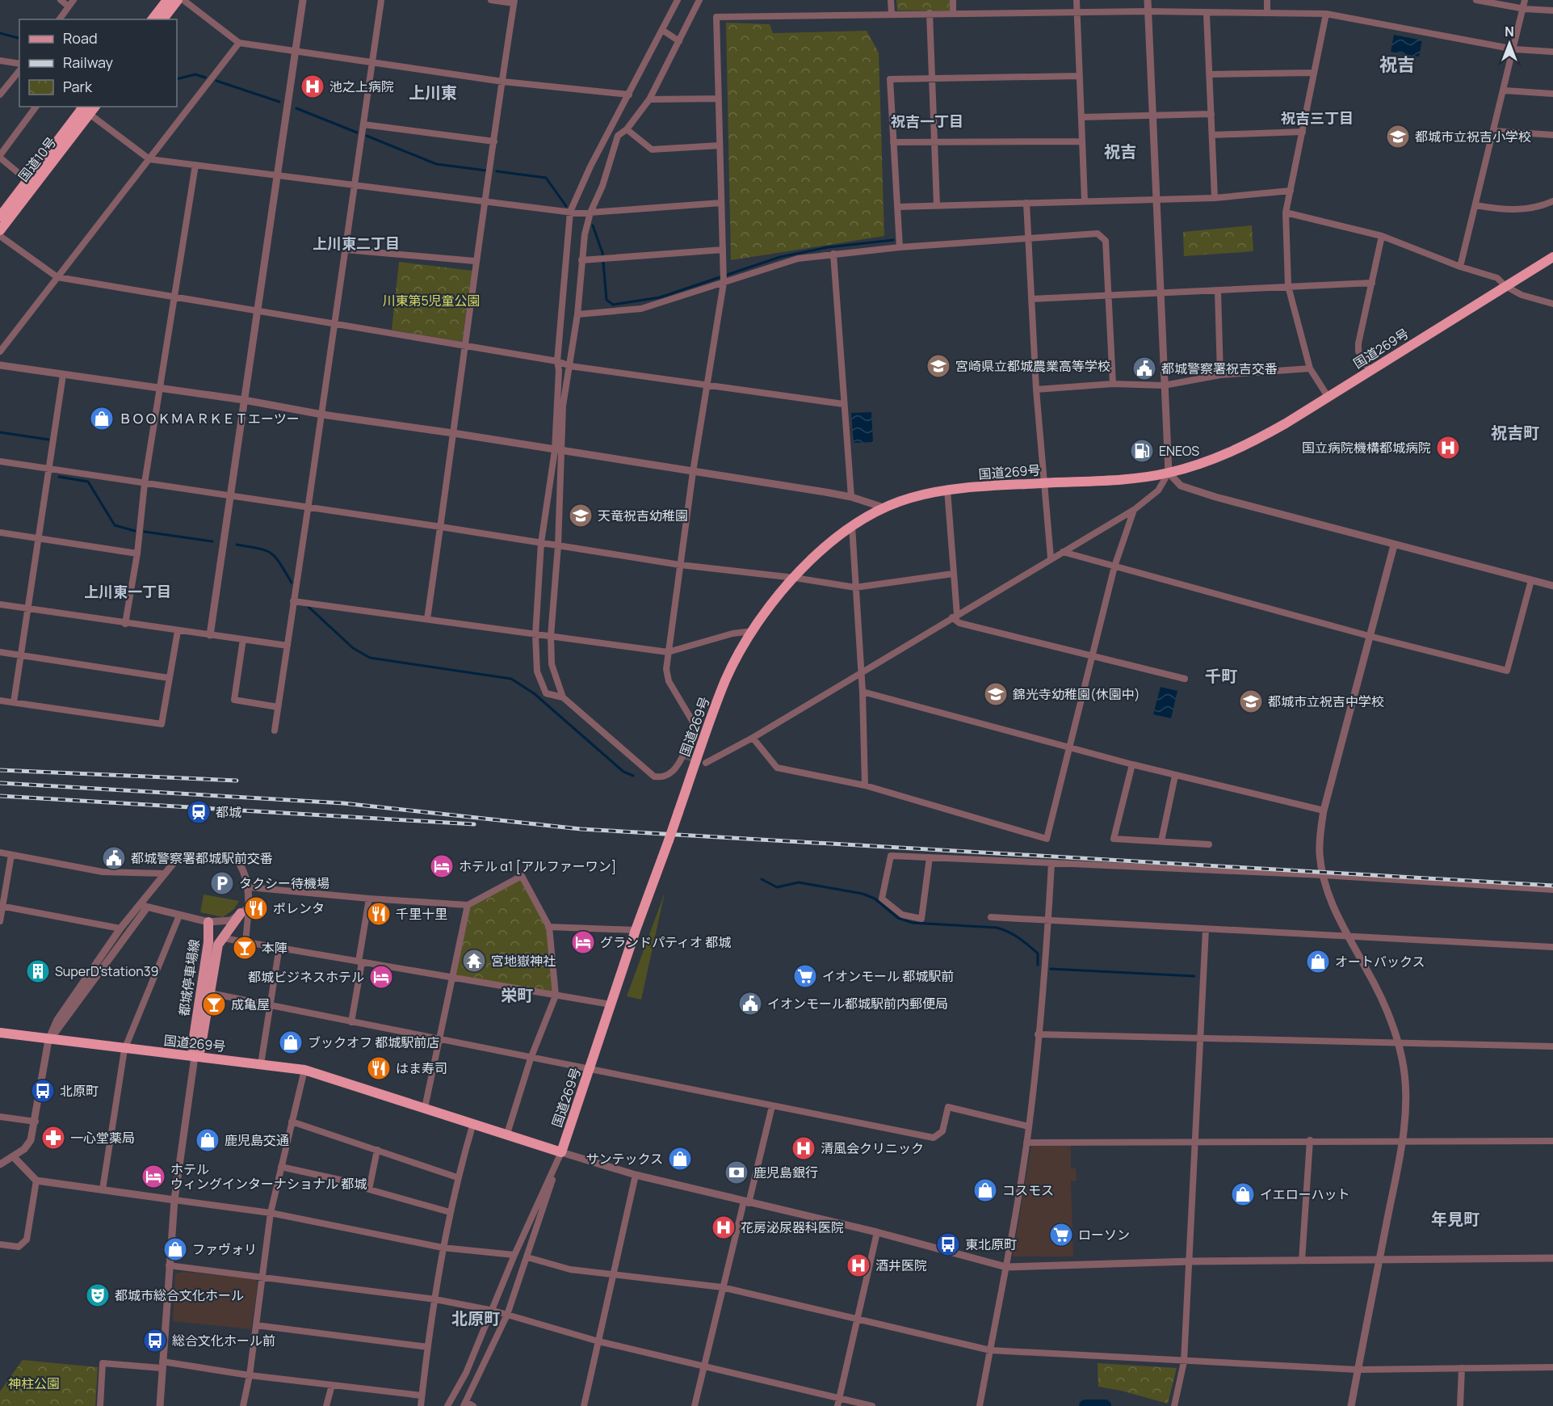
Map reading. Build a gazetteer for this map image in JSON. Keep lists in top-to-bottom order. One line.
{"streets":{"highway":["国道10号","国道269号"],"main road":["都城停車場線"]},"crossings":[["国道269号","都城停車場線"]],"districts":["祝吉","上川東","祝吉三丁目","祝吉一丁目","祝吉","上川東二丁目","祝吉町","上川東一丁目","千町","栄町","年見町","北原町"],"parks":["川東第5児童公園","神柱公園"],"places":{"hospital":["池之上病院","国立病院機構都城病院","清風会クリニック","花房泌尿器科医院","酒井医院"],"school or university":["都城市立祝吉小学校","宮崎県立都城農業高等学校","天竜祝吉幼稚園","錦光寺幼稚園(休園中)","都城市立祝吉中学校"],"public building":["都城警察署祝吉交番","都城警察署都城駅前交番","イオンモール都城駅前内郵便局"],"shop":["ＢＯＯＫＭＡＲＫＥＴエーツー","オートバックス","ブックオフ 都城駅前店","鹿児島交通","サンテックス","コスモス","イエローハット","ファヴォリ"],"fuel station":["ENEOS"],"station":["都城"],"hotel":["ホテル α1 [アルファーワン]","グランドパティオ 都城","都城ビジネスホテル","ホテル ウィングインターナショナル 都城"],"parking":["タクシー待機場"],"restaurant":["ポレンタ","千里十里","はま寿司"],"bar":["本陣","成亀屋"],"temple":["宮地嶽神社"],"building":["SuperD'station39"],"supermarket":["イオンモール 都城駅前","ローソン"],"bus stop":["北原町","東北原町","総合文化ホール前"],"pharmacy":["一心堂薬局"],"bank":["鹿児島銀行"],"theatre":["都城市総合文化ホール"]},"legend":["Road","Railway","Park"],"north":"top"}
